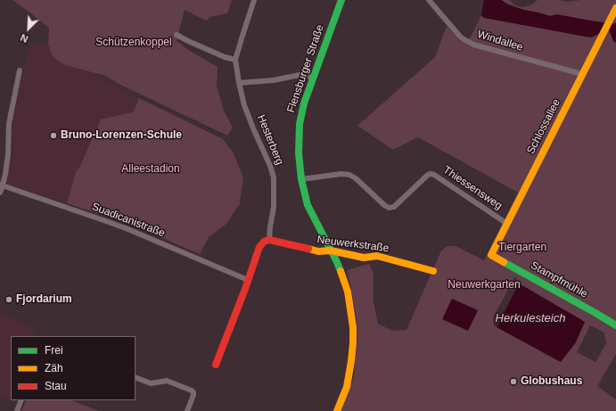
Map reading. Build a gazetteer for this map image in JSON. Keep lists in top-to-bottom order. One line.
{"streets":{"street":["Windallee","Flensburger Straße","Schlossallee","Hesterberg","Thiessensweg","Suadicanistraße","Neuwerkstraße","Stampfmühle"]},"crossings":[["Windallee","Schlossallee"],["Flensburger Straße","Thiessensweg"],["Flensburger Straße","Neuwerkstraße"],["Schlossallee","Thiessensweg"],["Schlossallee","Stampfmühle"],["Hesterberg","Neuwerkstraße"]],"water":["Herkulesteich"],"parks":["Schützenkoppel","Alleestadion","Tiergarten","Neuwerkgarten"],"places":["Bruno-Lorenzen-Schule","Fjordarium","Globushaus"],"legend":["Frei","Zäh","Stau"],"north":"bottom left"}
